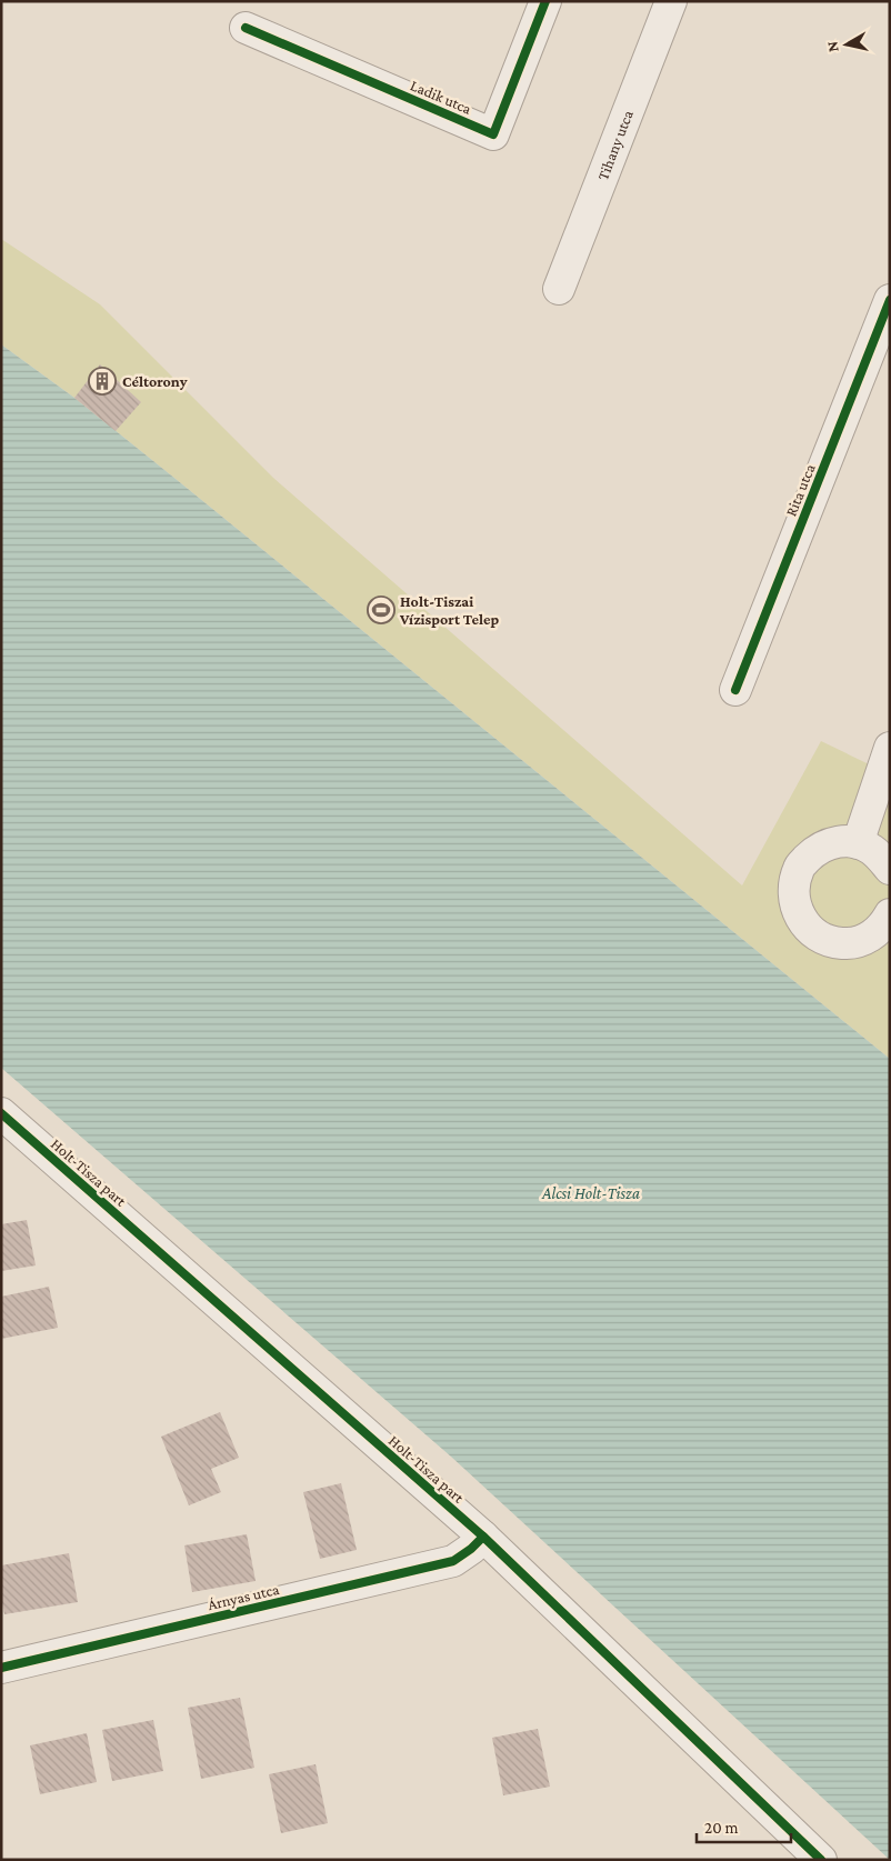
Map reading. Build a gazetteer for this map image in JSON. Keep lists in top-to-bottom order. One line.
{"streets":{"street":["Ladik utca","Tihany utca","Rita utca","Holt-Tisza part","Árnyas utca"]},"crossings":[["Holt-Tisza part","Árnyas utca"]],"water":["Alcsi Holt-Tisza"],"places":{"building":["Céltorony"],"sports":["Holt-Tiszai Vízisport Telep"]},"scale_bar":"20 m","north":"left"}
